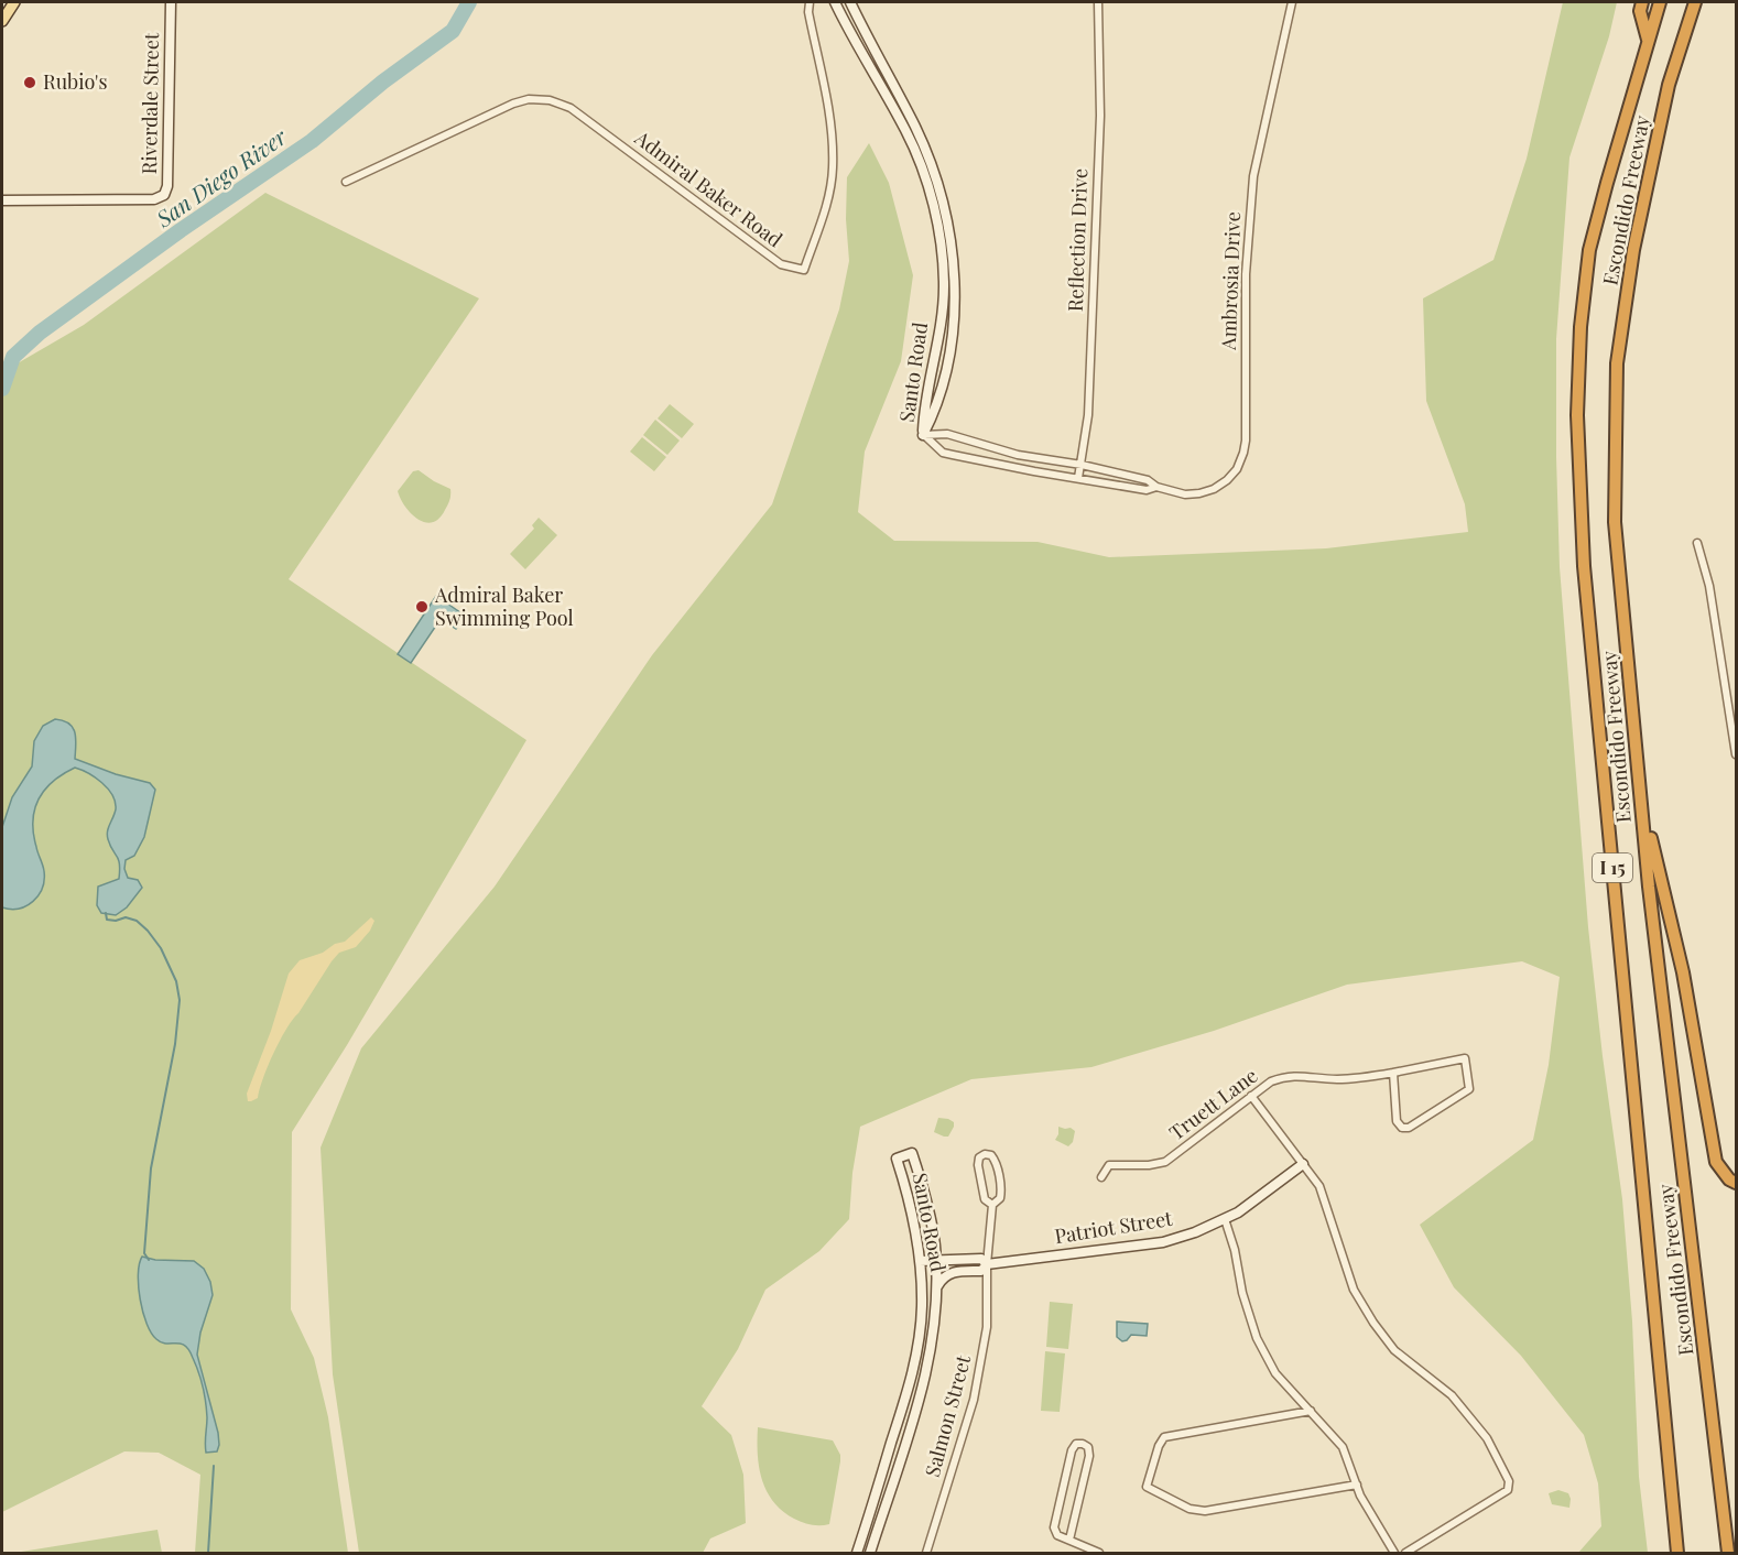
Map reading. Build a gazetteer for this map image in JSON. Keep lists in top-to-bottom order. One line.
{"streets":{"highway":["Escondido Freeway","I 15"],"street":["Riverdale Street","Admiral Baker Road","Reflection Drive","Ambrosia Drive","Santo Road","Truett Lane","Patriot Street","Salmon Street"]},"crossings":[["Reflection Drive","Ambrosia Drive"],["Ambrosia Drive","Santo Road"],["Santo Road","Patriot Street"],["Patriot Street","Salmon Street"]],"water":["San Diego River"],"places":["Rubio's","Admiral Baker Swimming Pool"]}
